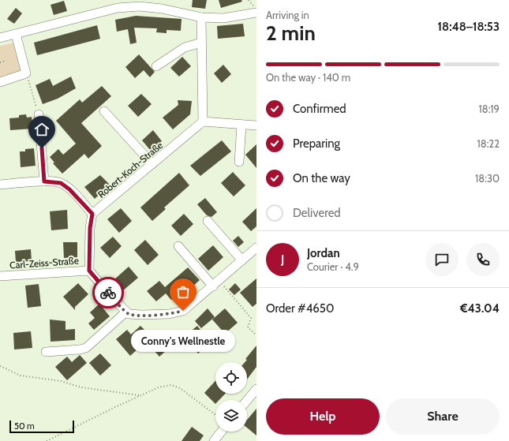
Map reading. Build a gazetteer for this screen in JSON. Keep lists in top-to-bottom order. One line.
{"streets":{"street":["Robert-Koch-Straße","Carl-Zeiss-Straße"]},"places":["Conny's Wellnestle"],"scale_bar":"50 m","page":{"heading":["2 min","Arriving in","18:48–18:53"],"panel":["Jordan","Courier · 4.9","Order #4650","€43.04"],"bar":"On the way · 140 m","list":[["Confirmed","18:19"],["Preparing","18:22"],["On the way","18:30"],"Delivered"],"round":"J","bubble":"Conny's Wellnestle","buttons":["Help","Share"],"scale":"50 m"}}
